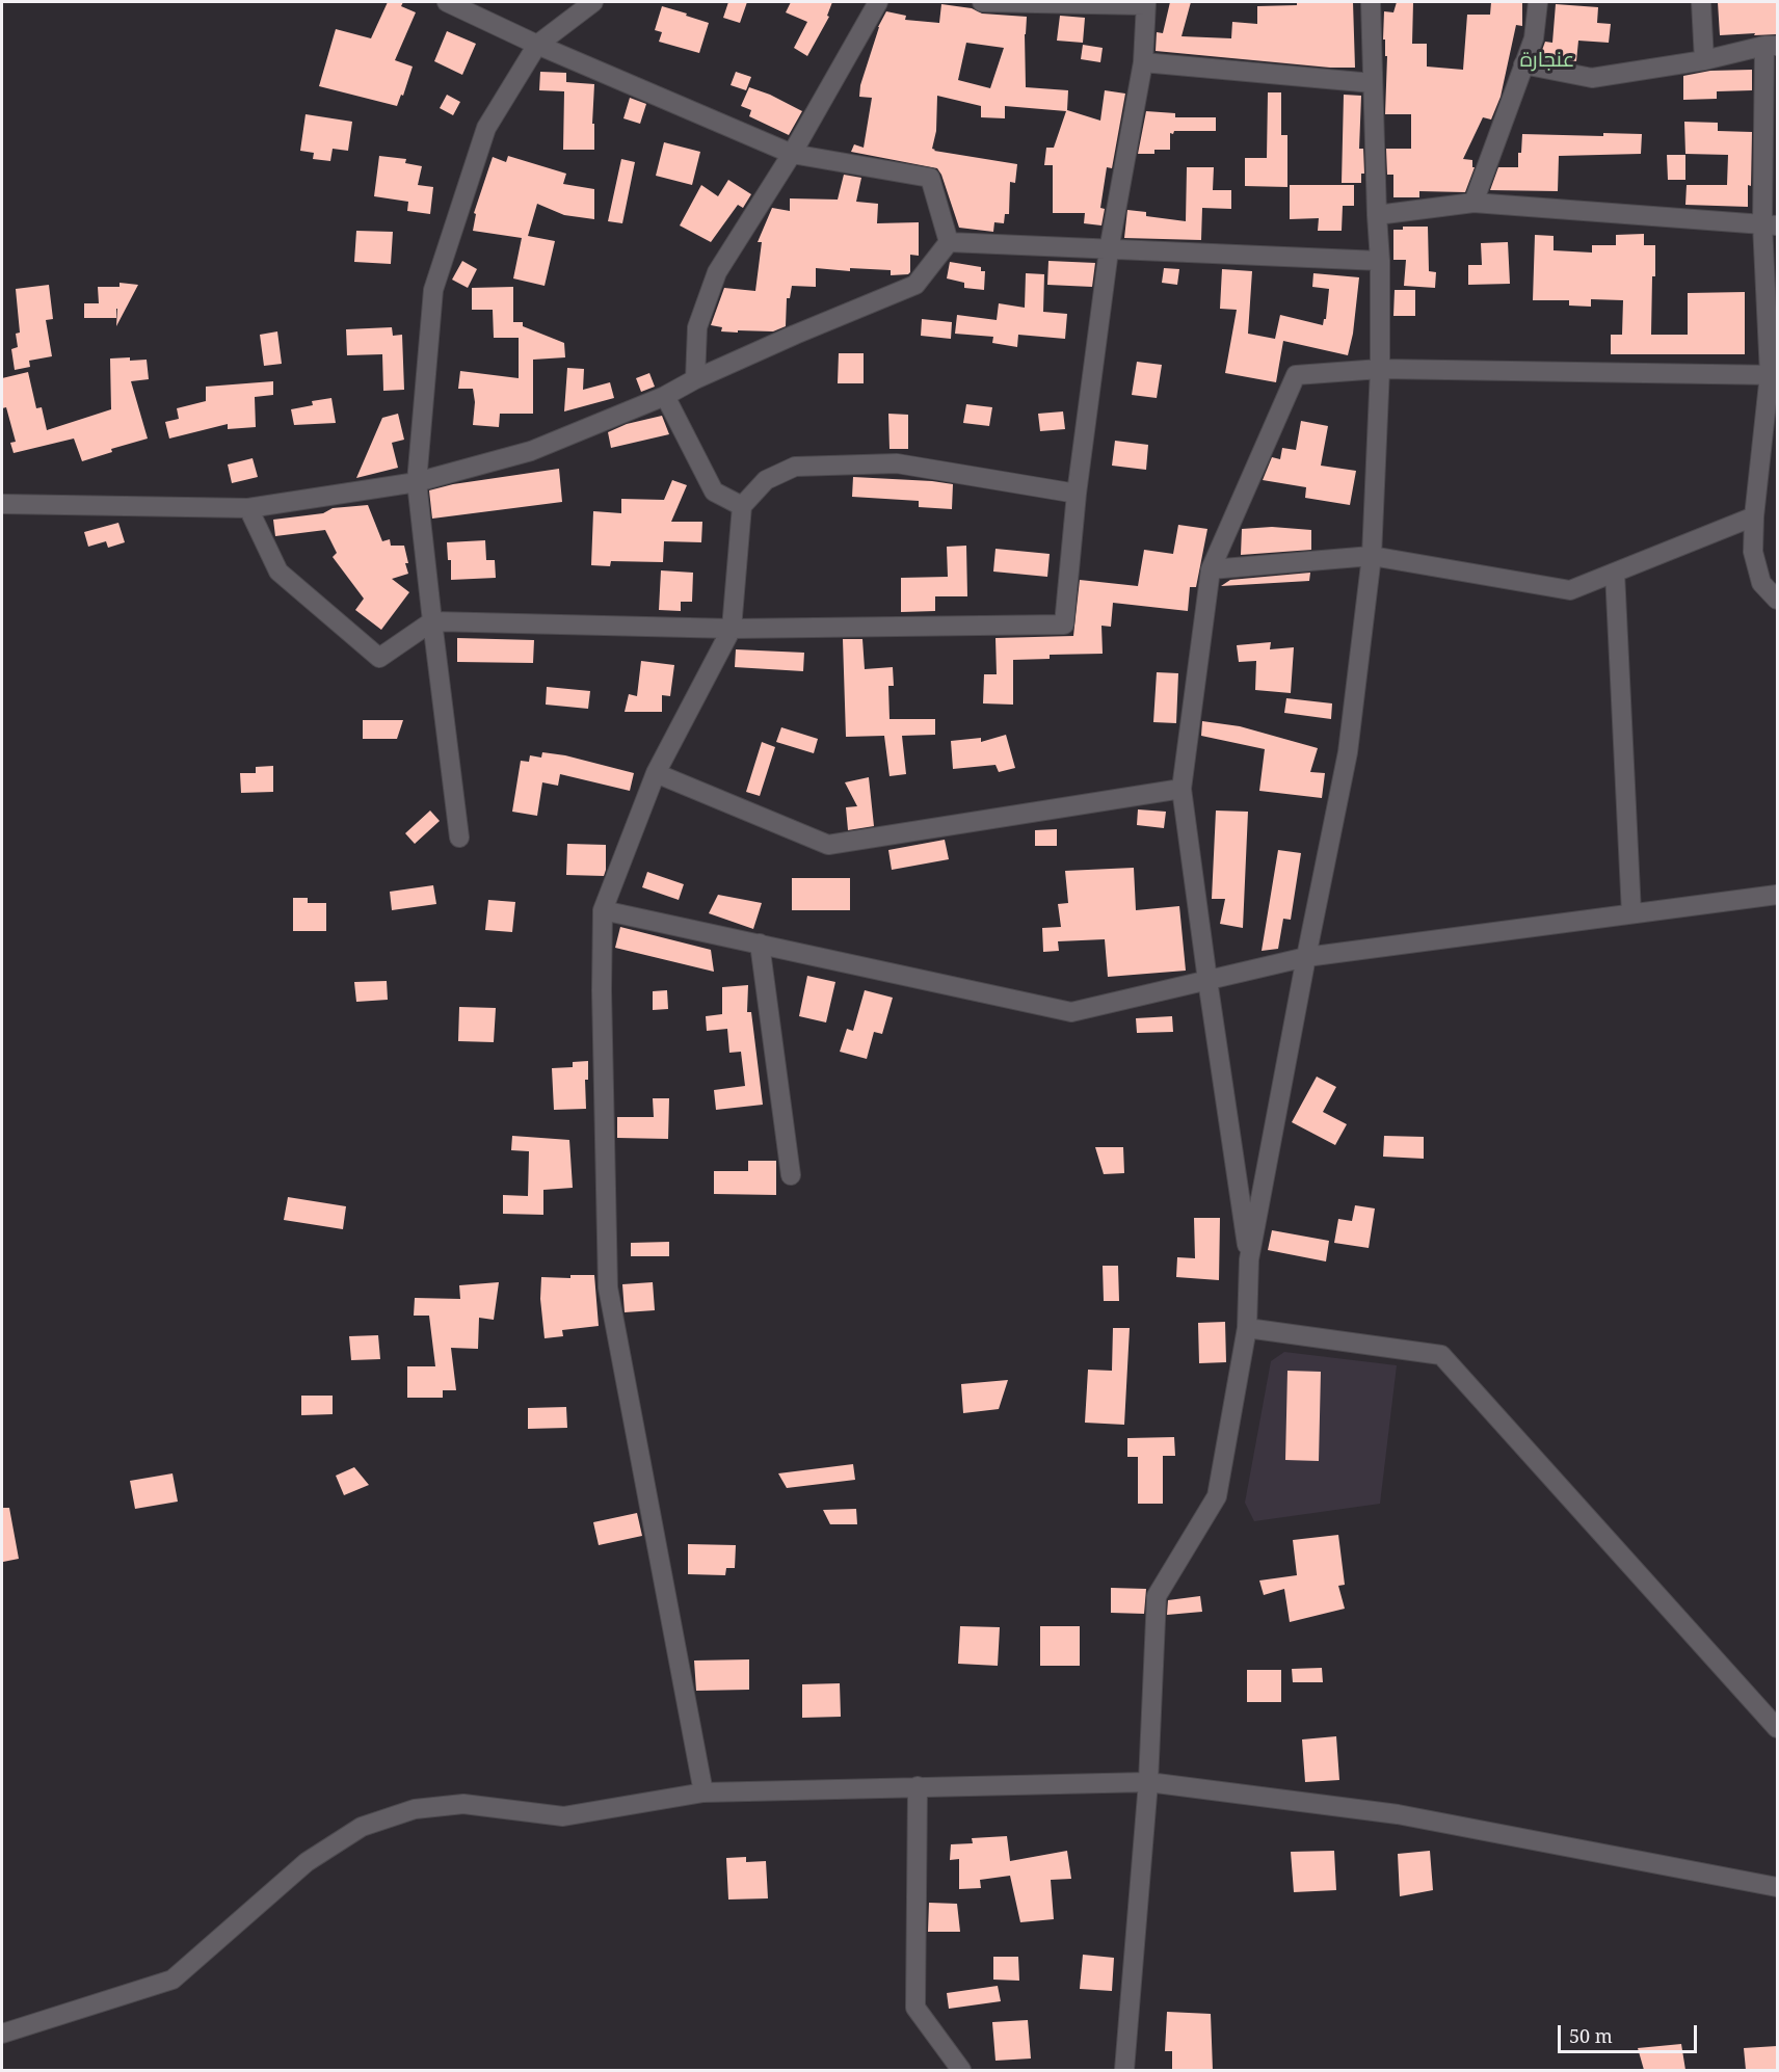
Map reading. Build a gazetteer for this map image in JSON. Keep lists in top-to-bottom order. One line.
{"districts":["عنجارة"],"scale_bar":"50 m"}
